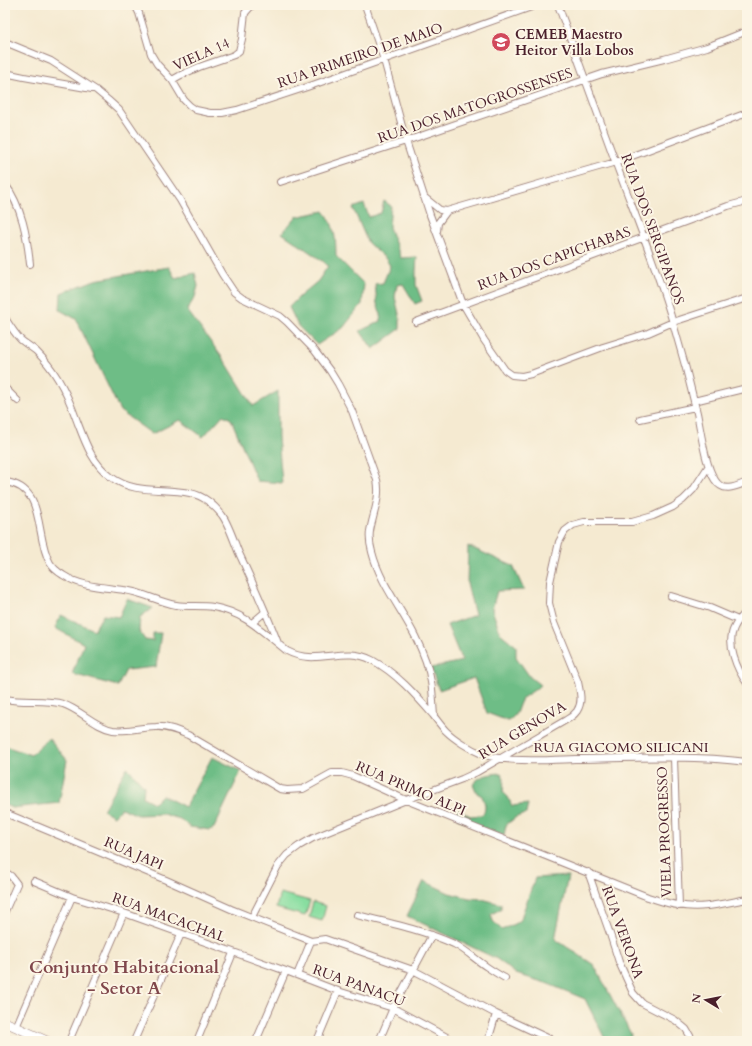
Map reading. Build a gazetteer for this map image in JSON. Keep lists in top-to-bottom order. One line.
{"streets":{"street":["VIELA 14","RUA PRIMEIRO DE MAIO","RUA DOS MATOGROSSENSES","RUA DOS SERGIPANOS","RUA DOS CAPICHABAS","RUA GENOVA","RUA GIACOMO SILICANI","RUA PRIMO ALPI","VIELA PROGRESSO","RUA JAPI","RUA MACACHAL","RUA VERONA","RUA PANACU"]},"crossings":[["VIELA 14","RUA PRIMEIRO DE MAIO"],["RUA DOS MATOGROSSENSES","RUA DOS SERGIPANOS"],["RUA DOS SERGIPANOS","RUA DOS CAPICHABAS"],["RUA DOS SERGIPANOS","RUA GENOVA"],["RUA GENOVA","RUA GIACOMO SILICANI"],["RUA GENOVA","RUA PRIMO ALPI"],["RUA GENOVA","RUA JAPI"],["RUA GIACOMO SILICANI","VIELA PROGRESSO"],["RUA PRIMO ALPI","VIELA PROGRESSO"],["RUA PRIMO ALPI","RUA VERONA"],["RUA MACACHAL","RUA PANACU"]],"districts":["Conjunto Habitacional - Setor A"],"places":{"school or university":["CEMEB Maestro Heitor Villa Lobos"]},"north":"left"}
